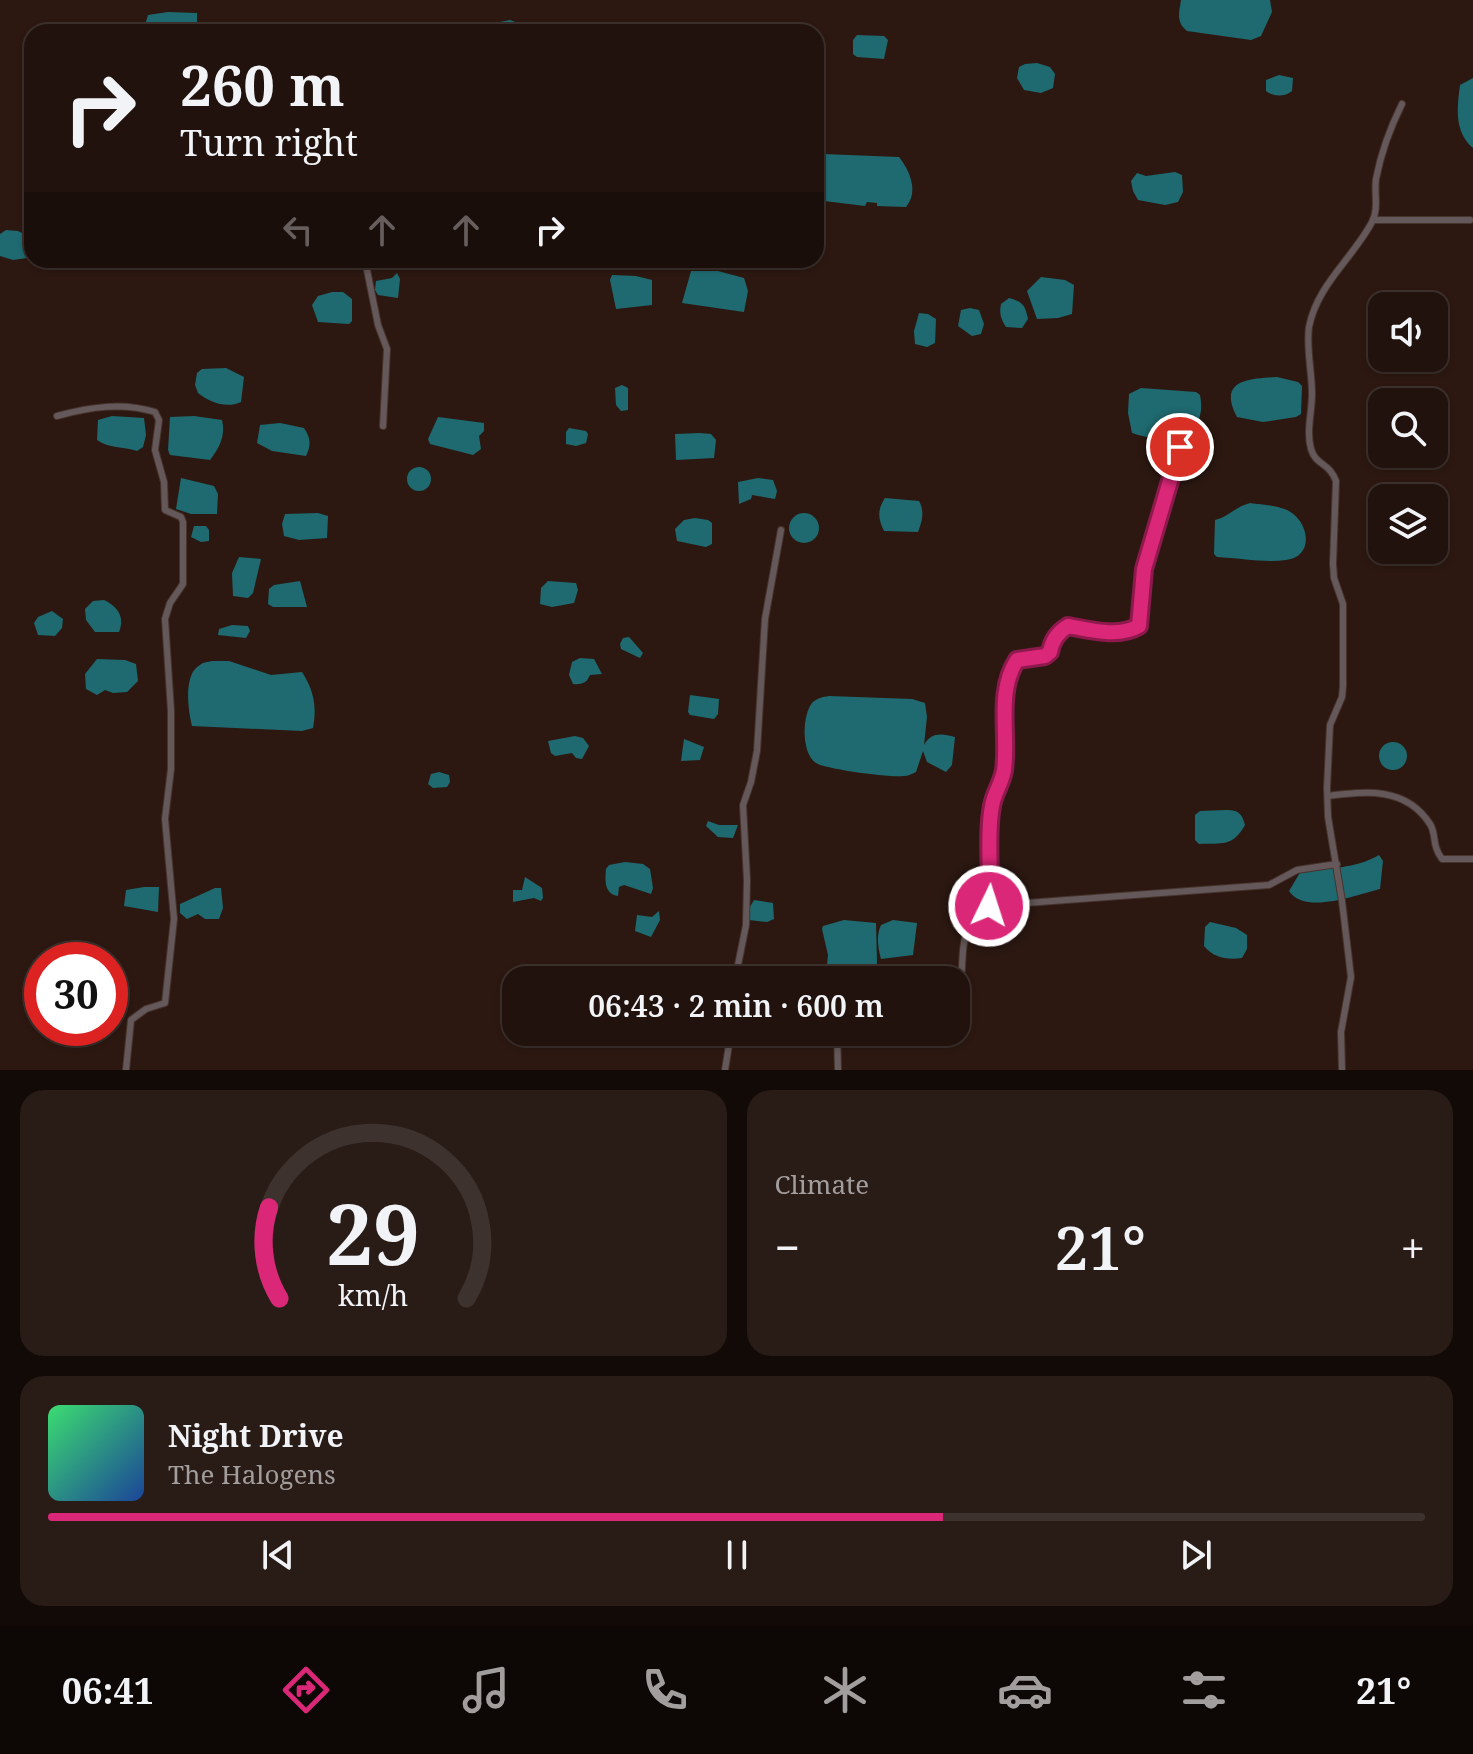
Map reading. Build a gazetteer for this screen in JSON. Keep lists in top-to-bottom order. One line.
{"page":{"turn":["260 m","Turn right"],"limit":"30","trip":"06:43 · 2 min · 600 m","tile":"Climate","heat":["−","21°","+"],"song":["Night Drive","The Halogens"],"tabs":["06:41","21°"],"gauge":["29","km/h"]}}
